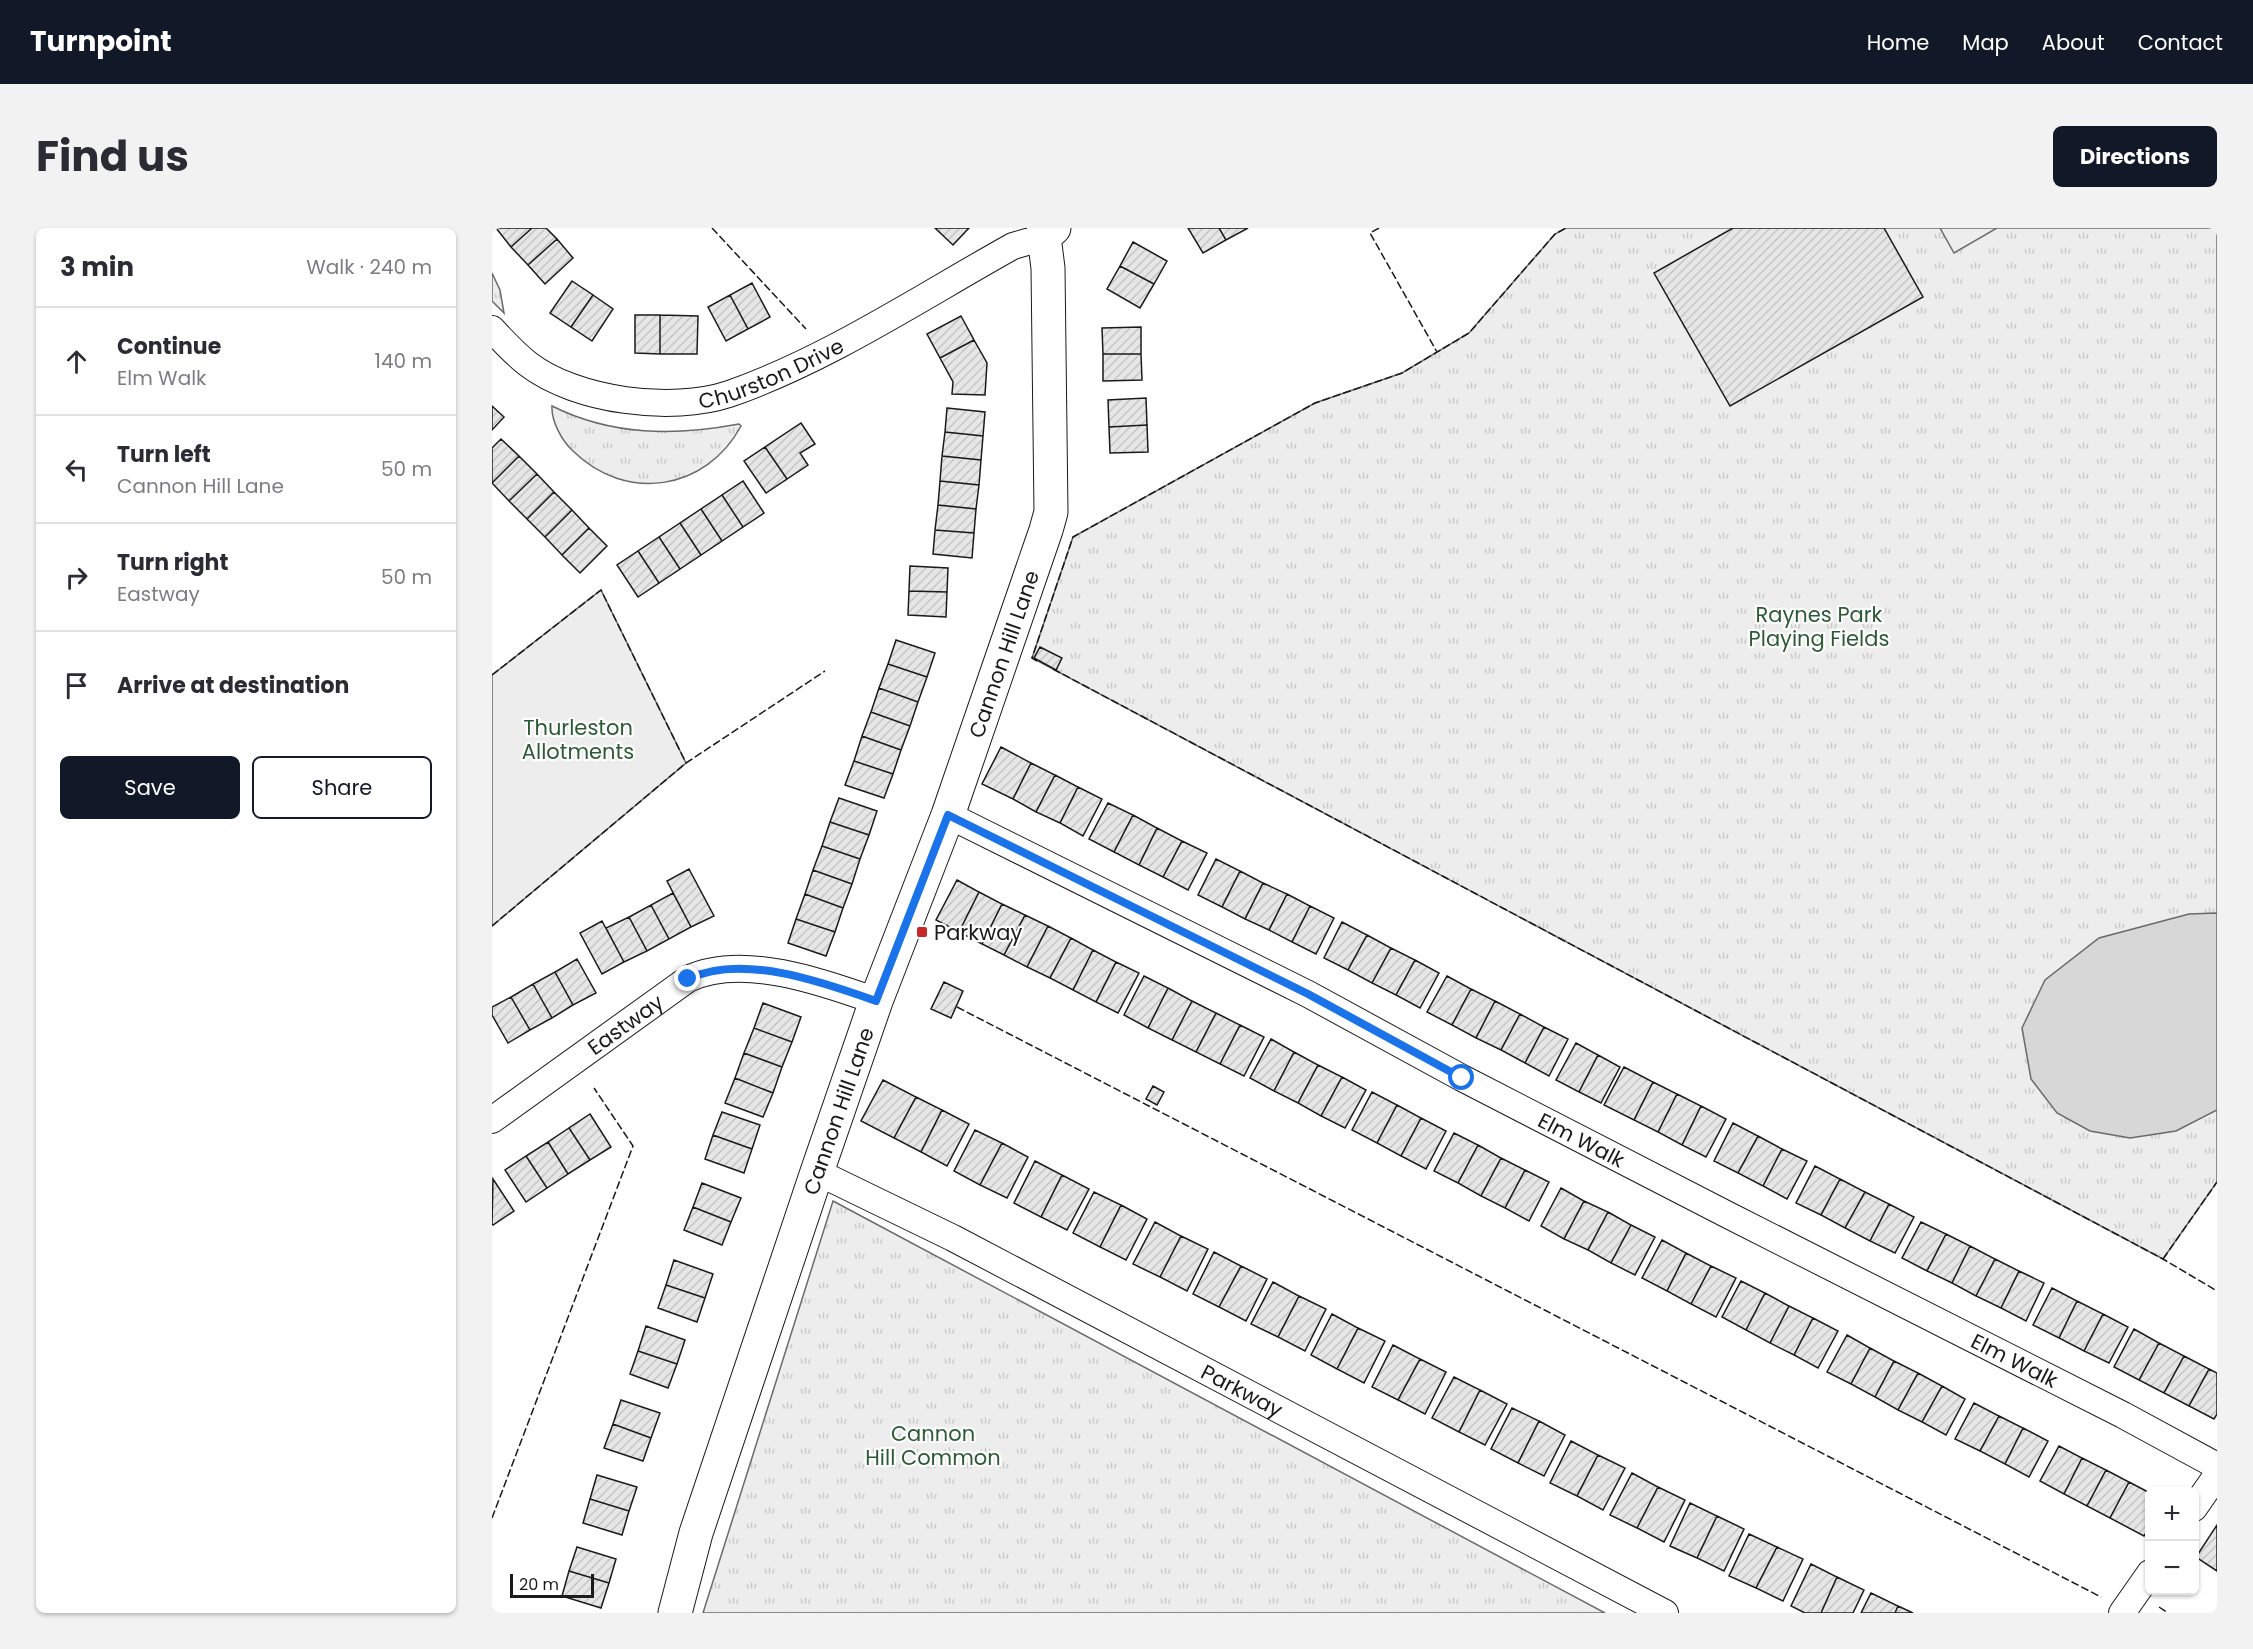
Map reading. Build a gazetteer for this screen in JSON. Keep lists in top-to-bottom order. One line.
{"streets":{"street":["Churston Drive","Cannon Hill Lane","Eastway","Elm Walk","Parkway"]},"crossings":[["Churston Drive","Cannon Hill Lane"],["Cannon Hill Lane","Eastway"],["Cannon Hill Lane","Elm Walk"],["Cannon Hill Lane","Parkway"]],"parks":["Raynes Park Playing Fields","Thurleston Allotments","Cannon Hill Common"],"places":{"transit":["Parkway"]},"scale_bar":"20 m","page":{"header":"Turnpoint","nav":["Home","Map","About","Contact"],"title":"Find us","buttons":["Directions",["Save","Share"]],"heading":["3 min","Walk · 240 m"],"list":[["Continue","Elm Walk","140 m"],["Turn left","Cannon Hill Lane","50 m"],["Turn right","Eastway","50 m"],"Arrive at destination"],"map_buttons":["+","−"],"scale":"20 m"}}
